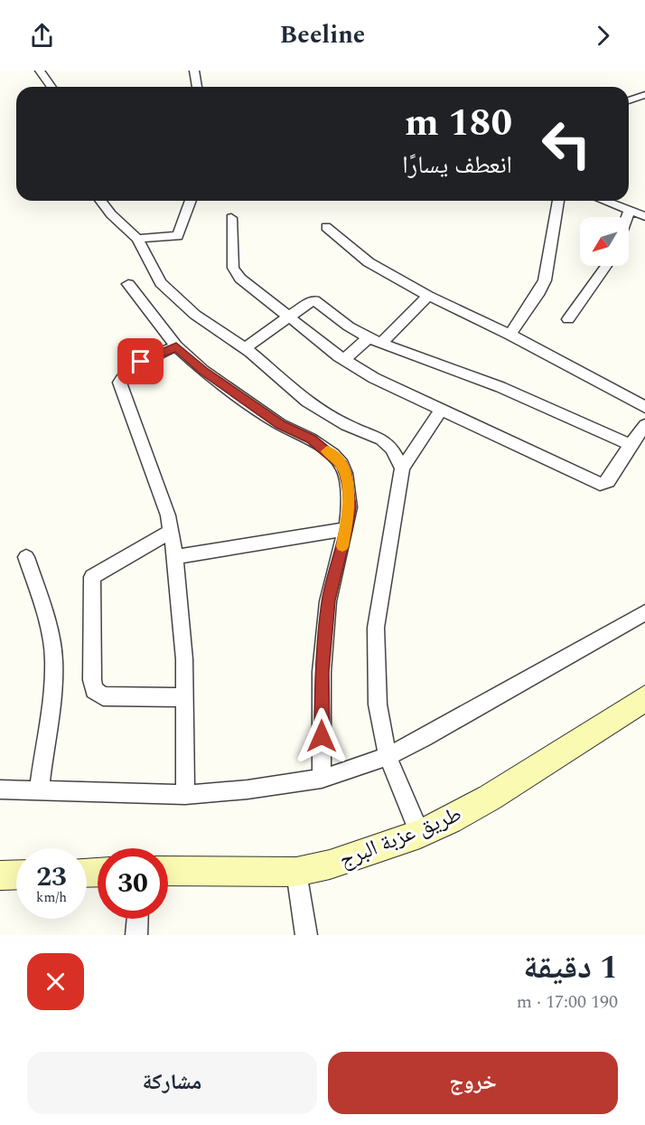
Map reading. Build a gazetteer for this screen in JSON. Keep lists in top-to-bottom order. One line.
{"streets":{"street":["طريق عزبة البرج"]},"north":"bottom left","page":{"header":"Beeline","turn":["180 m","انعطف يسارًا"],"speed":"23 km/h","limit":"30","heading":["1 دقيقة","190 m · 17:00"],"buttons":["خروج","مشاركة"]}}
